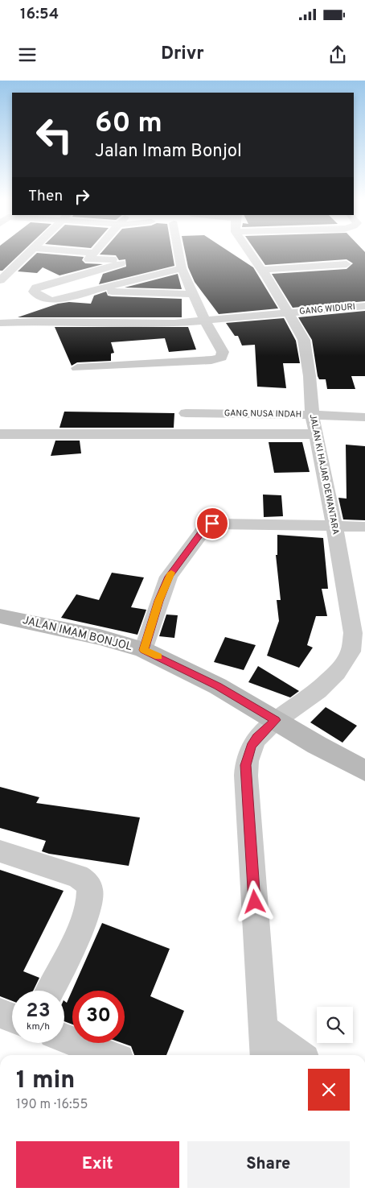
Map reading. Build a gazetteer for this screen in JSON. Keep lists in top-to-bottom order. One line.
{"streets":{"main road":["JALAN IMAM BONJOL"],"street":["GANG WIDURI","GANG NUSA INDAH","JALAN KI HAJAR DEWANTARA"]},"crossings":[["GANG WIDURI","JALAN KI HAJAR DEWANTARA"],["GANG NUSA INDAH","JALAN KI HAJAR DEWANTARA"],["JALAN KI HAJAR DEWANTARA","JALAN IMAM BONJOL"]],"page":{"status":"16:54","header":"Drivr","turn":["60 m","Jalan Imam Bonjol"],"then":"Then","speed":"23 km/h","limit":"30","heading":["1 min","190 m · 16:55"],"buttons":["Exit","Share"]}}
